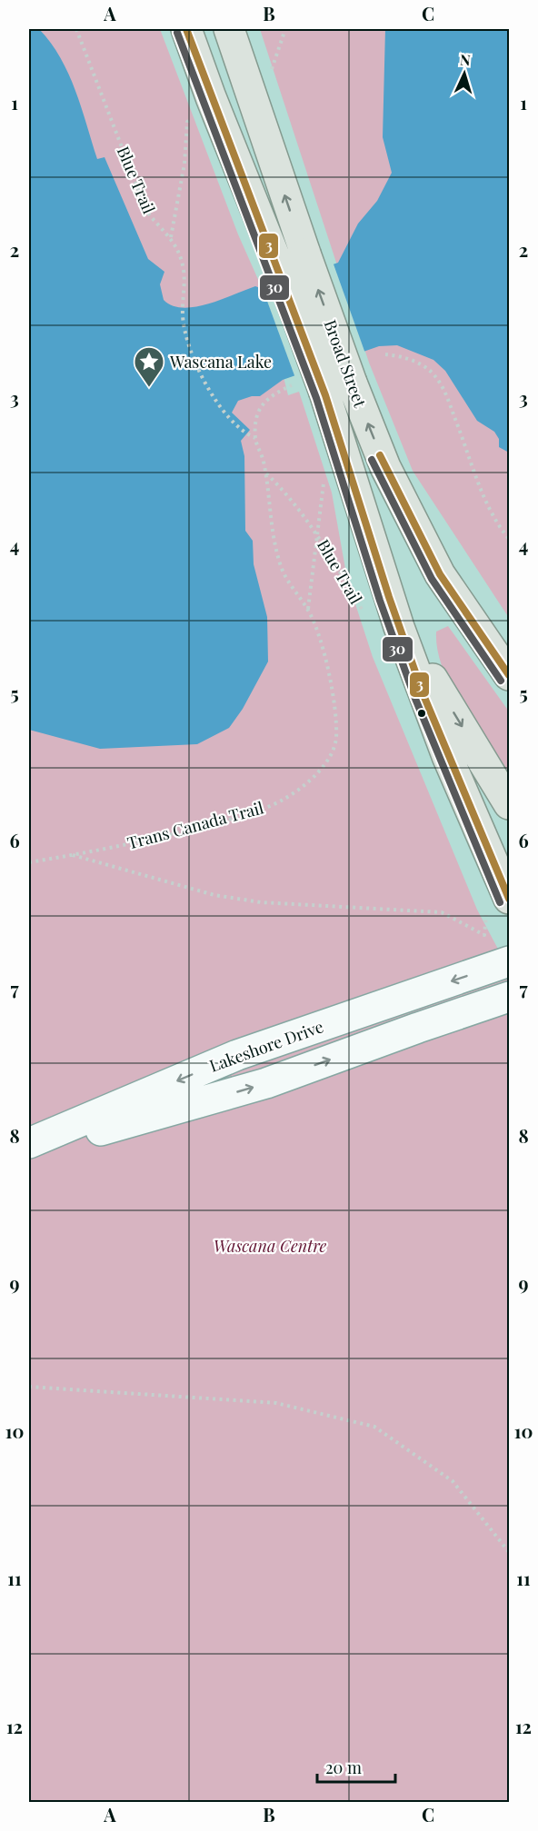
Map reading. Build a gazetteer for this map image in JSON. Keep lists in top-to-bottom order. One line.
{"streets":{"main road":["Broad Street"],"street":["Lakeshore Drive"],"path":["Blue Trail","Trans Canada Trail"]},"crossings":[["Blue Trail","Trans Canada Trail"]],"parks":["Wascana Centre"],"places":{"place":["Wascana Lake"]},"lines":["transit line 3","transit line 30"],"scale_bar":"20 m","north":"top","grid":{"columns":["A","B","C"],"rows":["1","2","3","4","5","6","7","8","9","10","11","12"]}}
